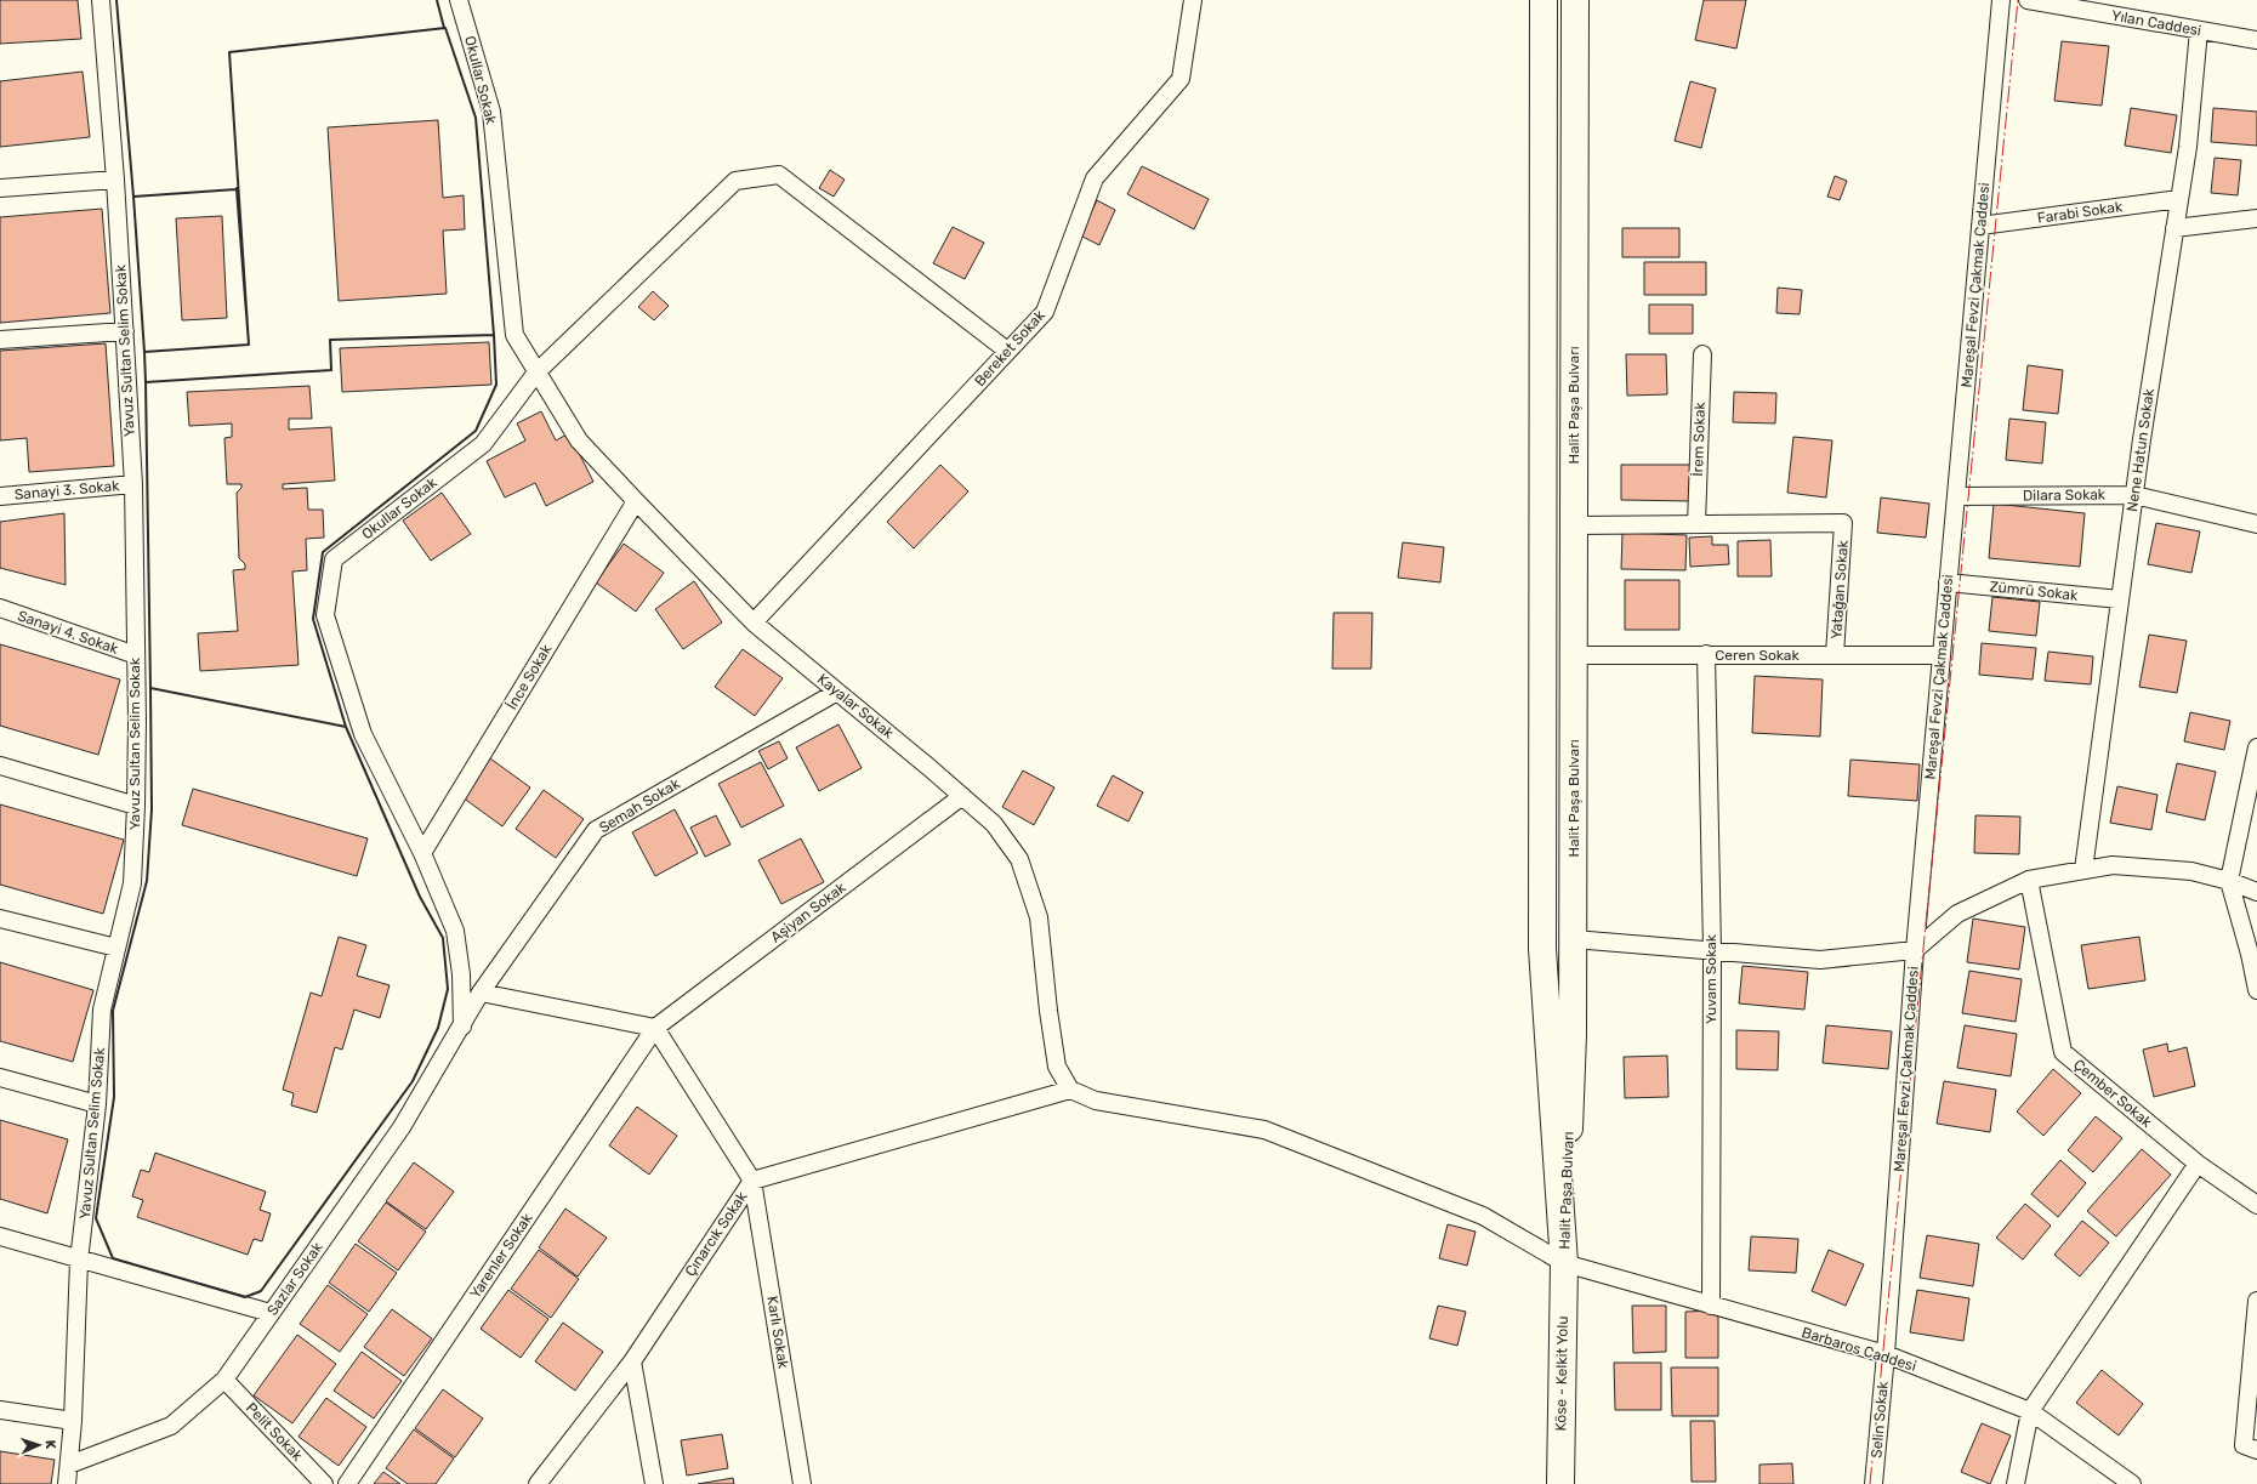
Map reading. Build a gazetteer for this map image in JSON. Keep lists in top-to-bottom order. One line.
{"streets":{"main road":["Halit Paşa Bulvarı","Köse - Kelkit Yolu"],"street":["Yılan Caddesi","Okullar Sokak","Farabi Sokak","Mareşal Fevzi Çakmak Caddesi","Bereket Sokak","Yavuz Sultan Selim Sokak","İrem Sokak","Nene Hatun Sokak","Sanayi 3. Sokak","Dilara Sokak","Yatağan Sokak","Zümrü Sokak","Sanayi 4. Sokak","Ceren Sokak","İnce Sokak","Kayalar Sokak","Semah Sokak","Aşiyan Sokak","Yuvam Sokak","Çember Sokak","Çınarcık Sokak","Yarenler Sokak","Sazlar Sokak","Karlı Sokak","Barbaros Caddesi","Selin Sokak","Pelit Sokak"]},"crossings":[["Yılan Caddesi","Nene Hatun Sokak"],["Okullar Sokak","İnce Sokak"],["Okullar Sokak","Kayalar Sokak"],["Okullar Sokak","Semah Sokak"],["Okullar Sokak","Sazlar Sokak"],["Farabi Sokak","Mareşal Fevzi Çakmak Caddesi"],["Farabi Sokak","Nene Hatun Sokak"],["Mareşal Fevzi Çakmak Caddesi","Dilara Sokak"],["Mareşal Fevzi Çakmak Caddesi","Zümrü Sokak"],["Mareşal Fevzi Çakmak Caddesi","Ceren Sokak"],["Mareşal Fevzi Çakmak Caddesi","Barbaros Caddesi"],["Mareşal Fevzi Çakmak Caddesi","Selin Sokak"],["Bereket Sokak","Kayalar Sokak"],["Yavuz Sultan Selim Sokak","Sanayi 3. Sokak"],["Yavuz Sultan Selim Sokak","Sanayi 4. Sokak"],["Yavuz Sultan Selim Sokak","Sazlar Sokak"],["Halit Paşa Bulvarı","Ceren Sokak"],["Halit Paşa Bulvarı","Barbaros Caddesi"],["Halit Paşa Bulvarı","Köse - Kelkit Yolu"],["İrem Sokak","Yatağan Sokak"],["Nene Hatun Sokak","Dilara Sokak"],["Nene Hatun Sokak","Zümrü Sokak"],["Yatağan Sokak","Ceren Sokak"],["Ceren Sokak","Yuvam Sokak"],["İnce Sokak","Kayalar Sokak"],["Kayalar Sokak","Semah Sokak"],["Kayalar Sokak","Aşiyan Sokak"],["Kayalar Sokak","Çınarcık Sokak"],["Kayalar Sokak","Barbaros Caddesi"],["Semah Sokak","Sazlar Sokak"],["Aşiyan Sokak","Yarenler Sokak"],["Yuvam Sokak","Barbaros Caddesi"],["Çınarcık Sokak","Karlı Sokak"],["Çınarcık Sokak","Barbaros Caddesi"],["Sazlar Sokak","Pelit Sokak"],["Barbaros Caddesi","Köse - Kelkit Yolu"],["Barbaros Caddesi","Selin Sokak"]],"north":"right"}
